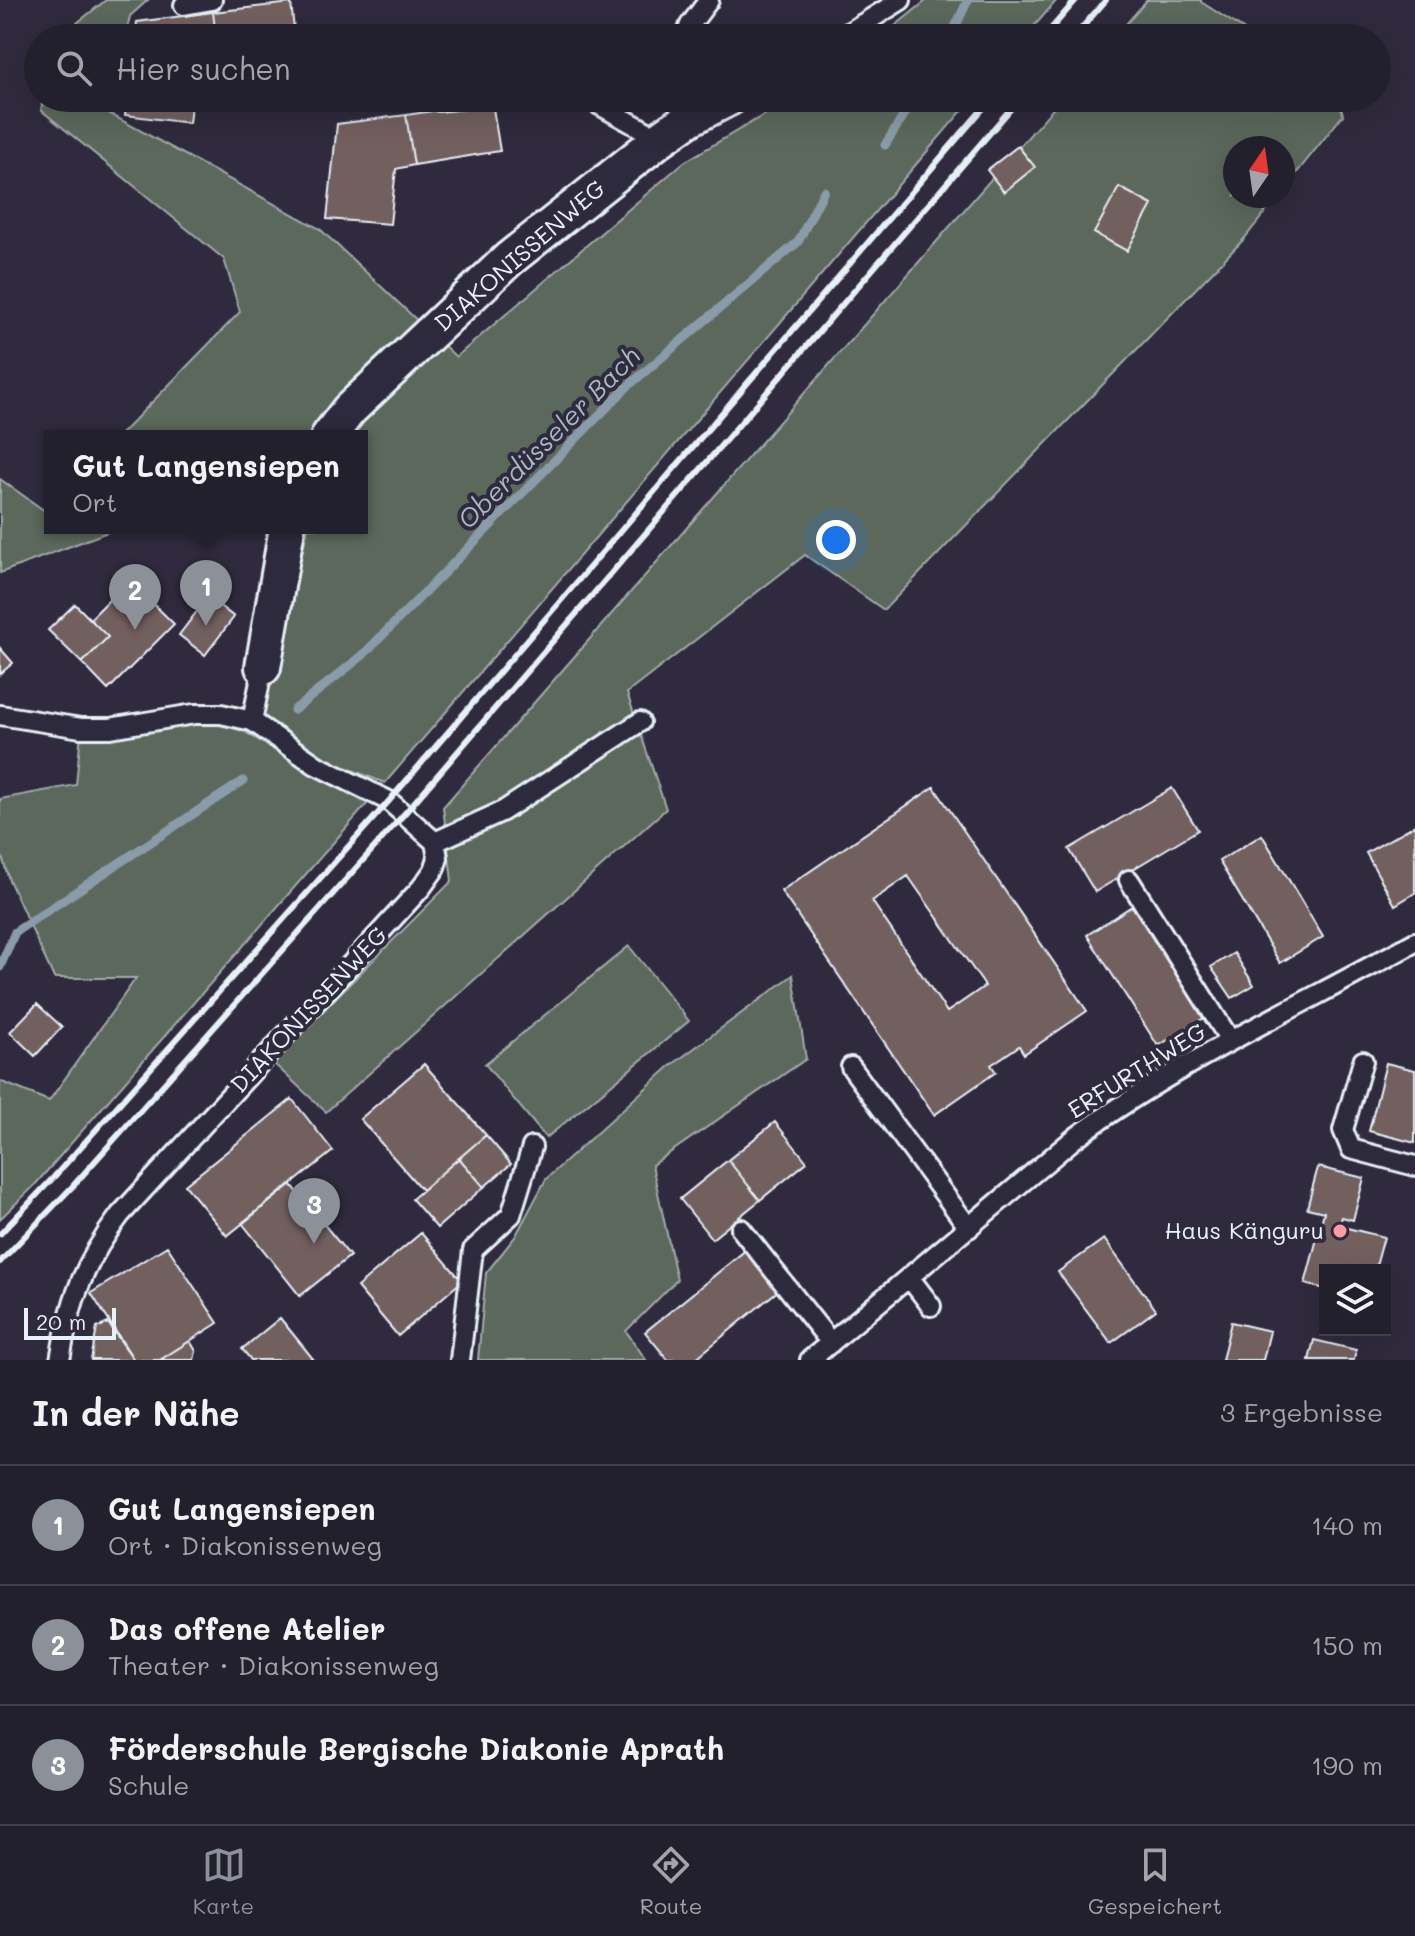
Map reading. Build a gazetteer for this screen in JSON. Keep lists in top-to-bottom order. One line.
{"streets":{"street":["DIAKONISSENWEG"],"lane":["ERFURTHWEG"]},"water":["Oberdüsseler Bach"],"places":["Haus Känguru"],"scale_bar":"20 m","north":"top","page":{"search":"Hier suchen","popup":["Gut Langensiepen","Ort"],"pins":["1","2","3"],"scale":"20 m","heading":["In der Nähe","3 Ergebnisse"],"list":[{"mark":"1","name":"Gut Langensiepen","note":"Ort · Diakonissenweg","value":"140 m"},{"mark":"2","name":"Das offene Atelier","note":"Theater · Diakonissenweg","value":"150 m"},{"mark":"3","name":"Förderschule Bergische Diakonie Aprath","note":"Schule","value":"190 m"}],"nav":["Karte","Route","Gespeichert"]}}
